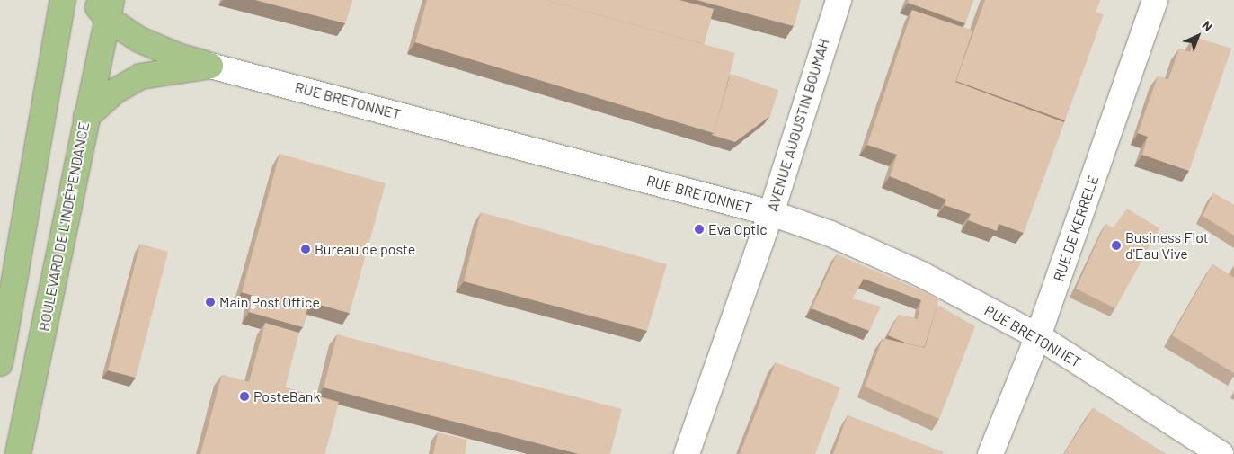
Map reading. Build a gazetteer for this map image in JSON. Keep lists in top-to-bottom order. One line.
{"streets":{"main road":["BOULEVARD DE L'INDÉPENDANCE"],"street":["RUE BRETONNET","AVENUE AUGUSTIN BOUMAH","RUE DE KERRELE"]},"crossings":[["RUE BRETONNET","AVENUE AUGUSTIN BOUMAH"],["RUE BRETONNET","RUE DE KERRELE"]],"places":["Eva Optic","Business Flot d'Eau Vive","Bureau de poste","Main Post Office","PosteBank"],"north":"top right"}
